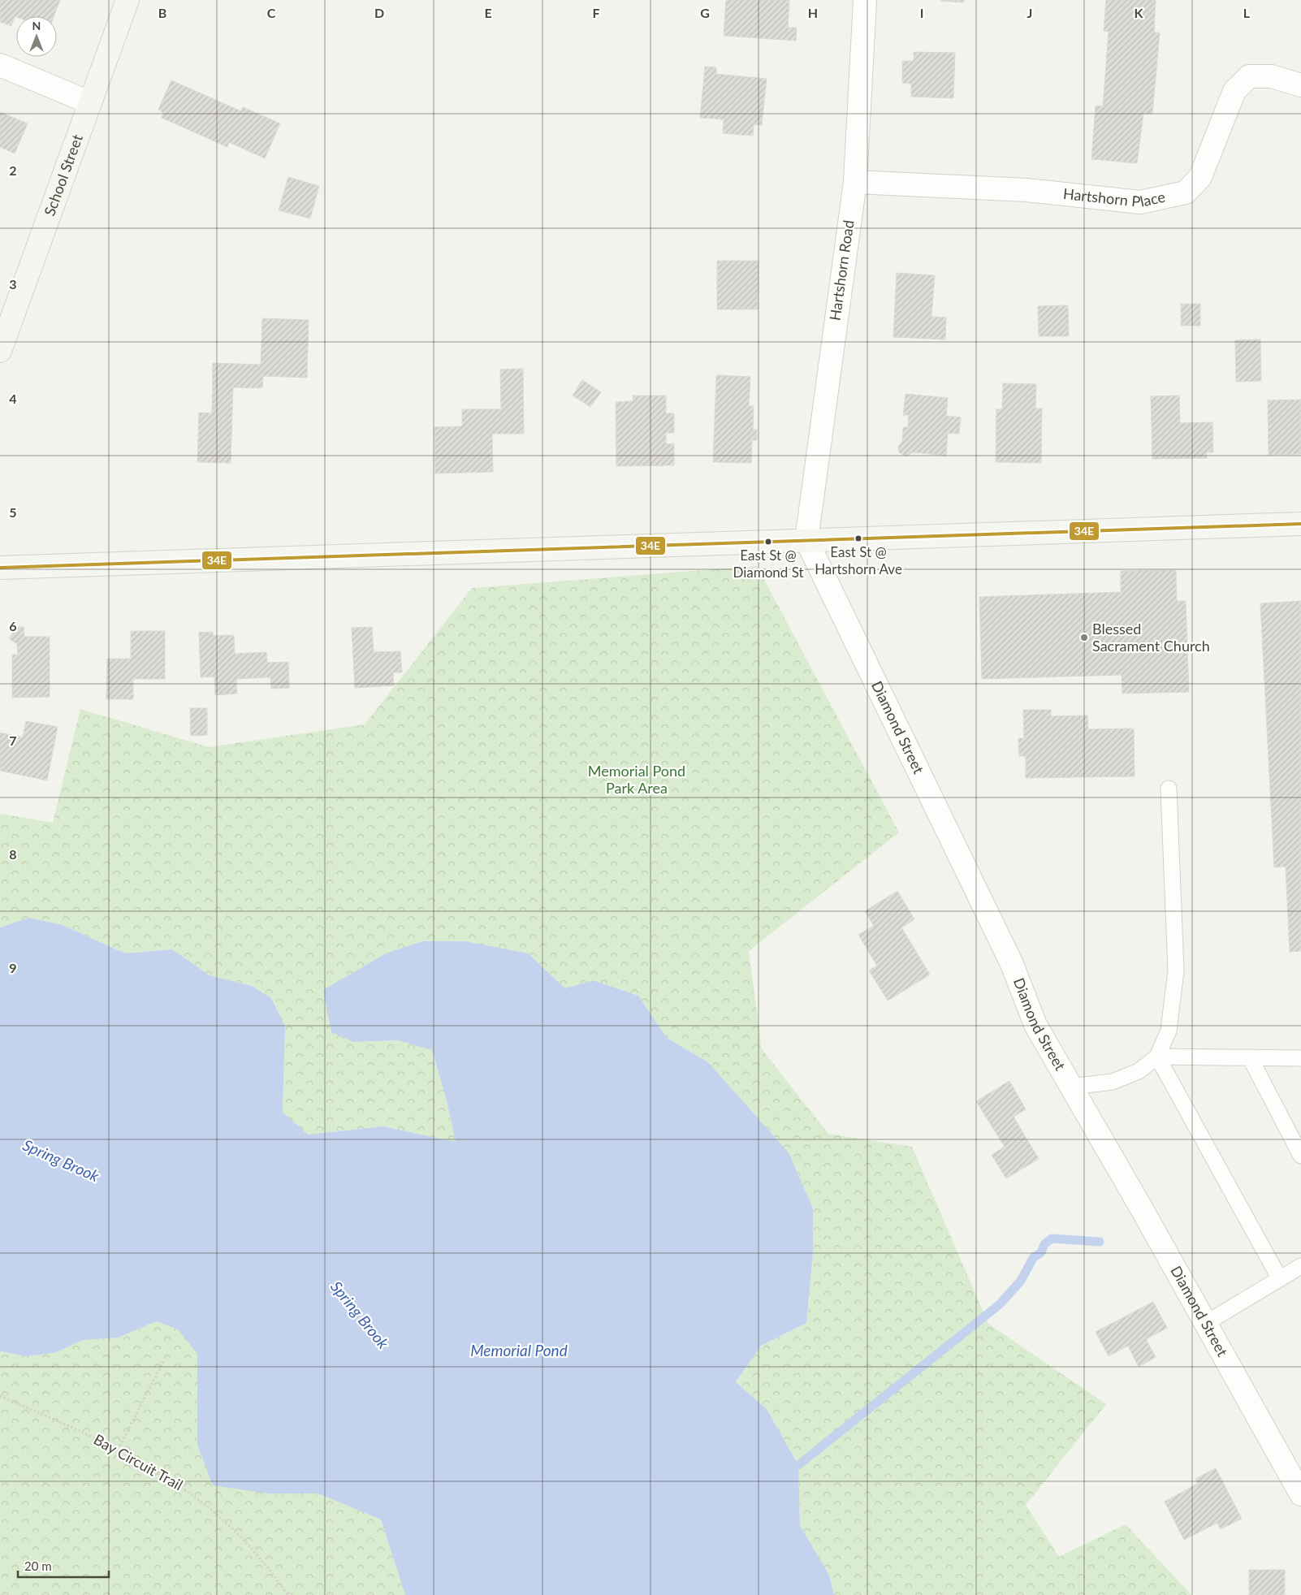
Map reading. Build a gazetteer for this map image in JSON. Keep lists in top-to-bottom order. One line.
{"streets":{"main road":["School Street"],"street":["Hartshorn Place","Hartshorn Road","Diamond Street"],"path":["Bay Circuit Trail"]},"crossings":[["Hartshorn Place","Hartshorn Road"],["Hartshorn Road","Diamond Street"]],"water":["Spring Brook","Memorial Pond"],"parks":["Memorial Pond Park Area"],"places":["East St @ Hartshorn Ave","East St @ Diamond St","Blessed Sacrament Church"],"lines":["transit line 34E"],"scale_bar":"20 m","north":"top","grid":{"columns":["B","C","D","E","F","G","H","I","J","K","L"],"rows":["2","3","4","5","6","7","8","9"]}}
